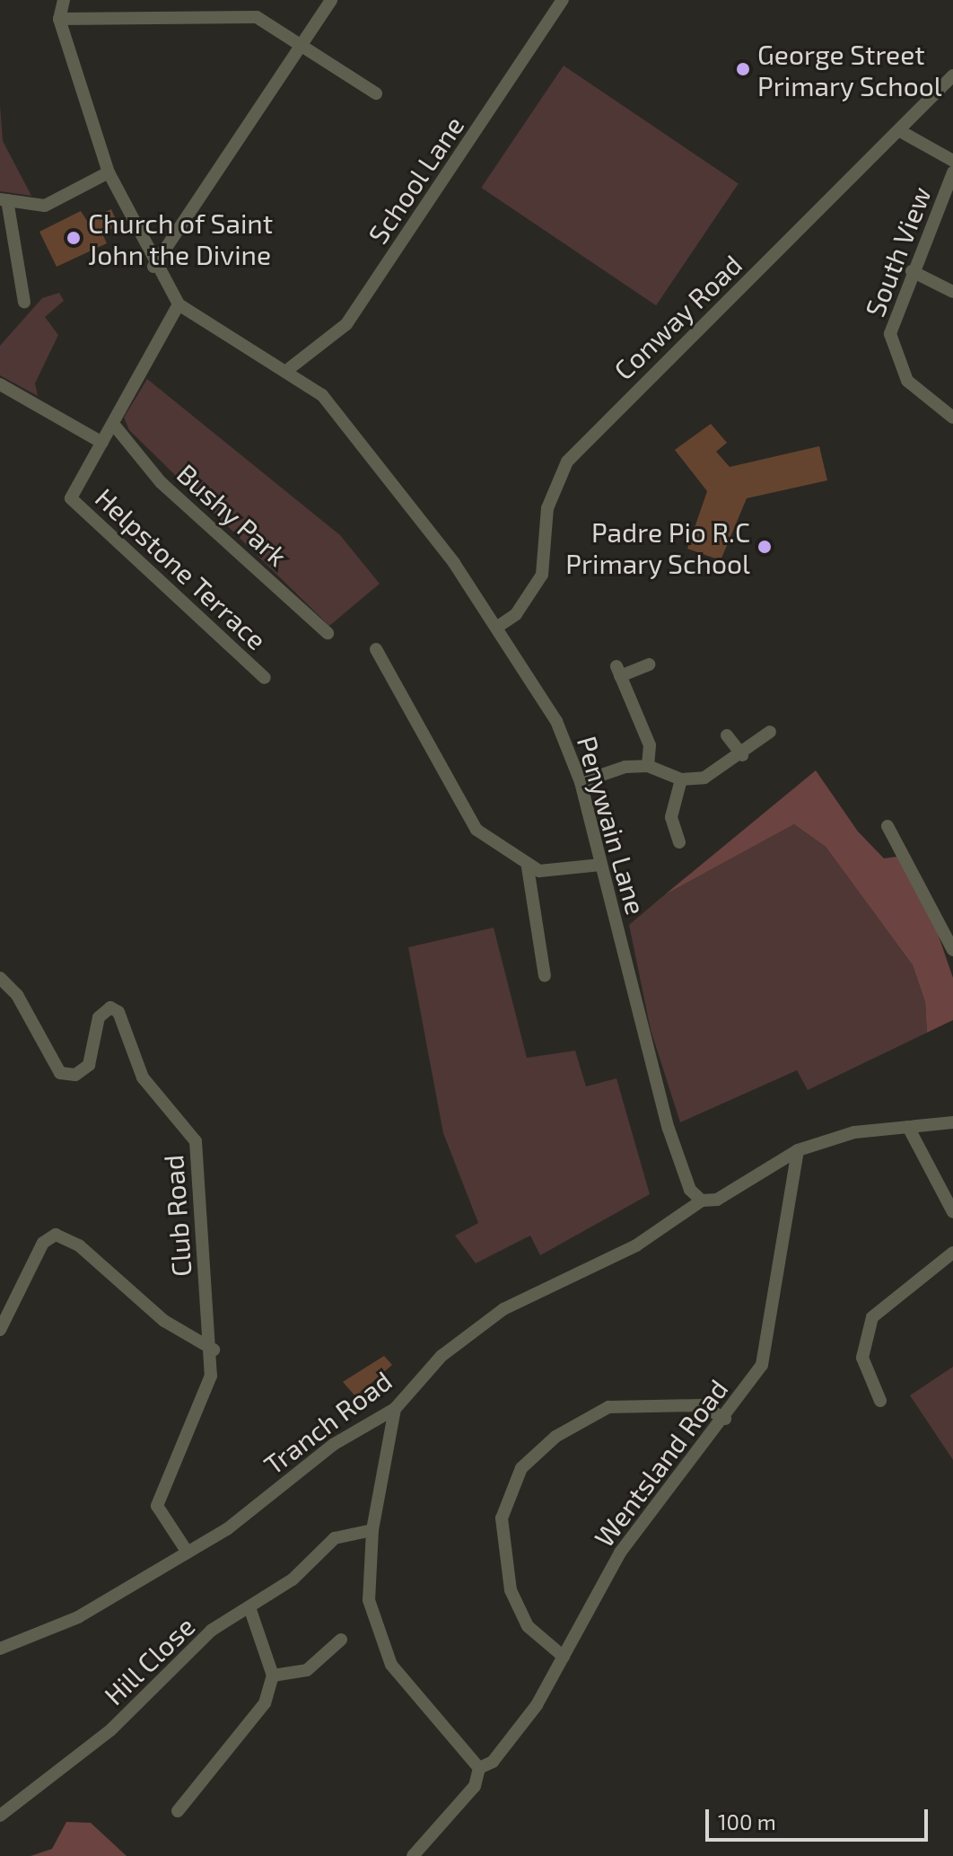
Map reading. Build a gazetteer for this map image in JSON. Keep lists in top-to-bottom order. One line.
{"streets":{"street":["School Lane","South View","Conway Road","Bushy Park","Helpstone Terrace","Penywain Lane","Club Road","Tranch Road","Wentsland Road","Hill Close"]},"crossings":[["School Lane","Penywain Lane"],["Conway Road","Penywain Lane"],["Bushy Park","Helpstone Terrace"],["Helpstone Terrace","Penywain Lane"],["Penywain Lane","Tranch Road"],["Club Road","Tranch Road"],["Tranch Road","Wentsland Road"]],"places":["George Street Primary School","Church of Saint John the Divine","Padre Pio R.C Primary School"],"scale_bar":"100 m"}
